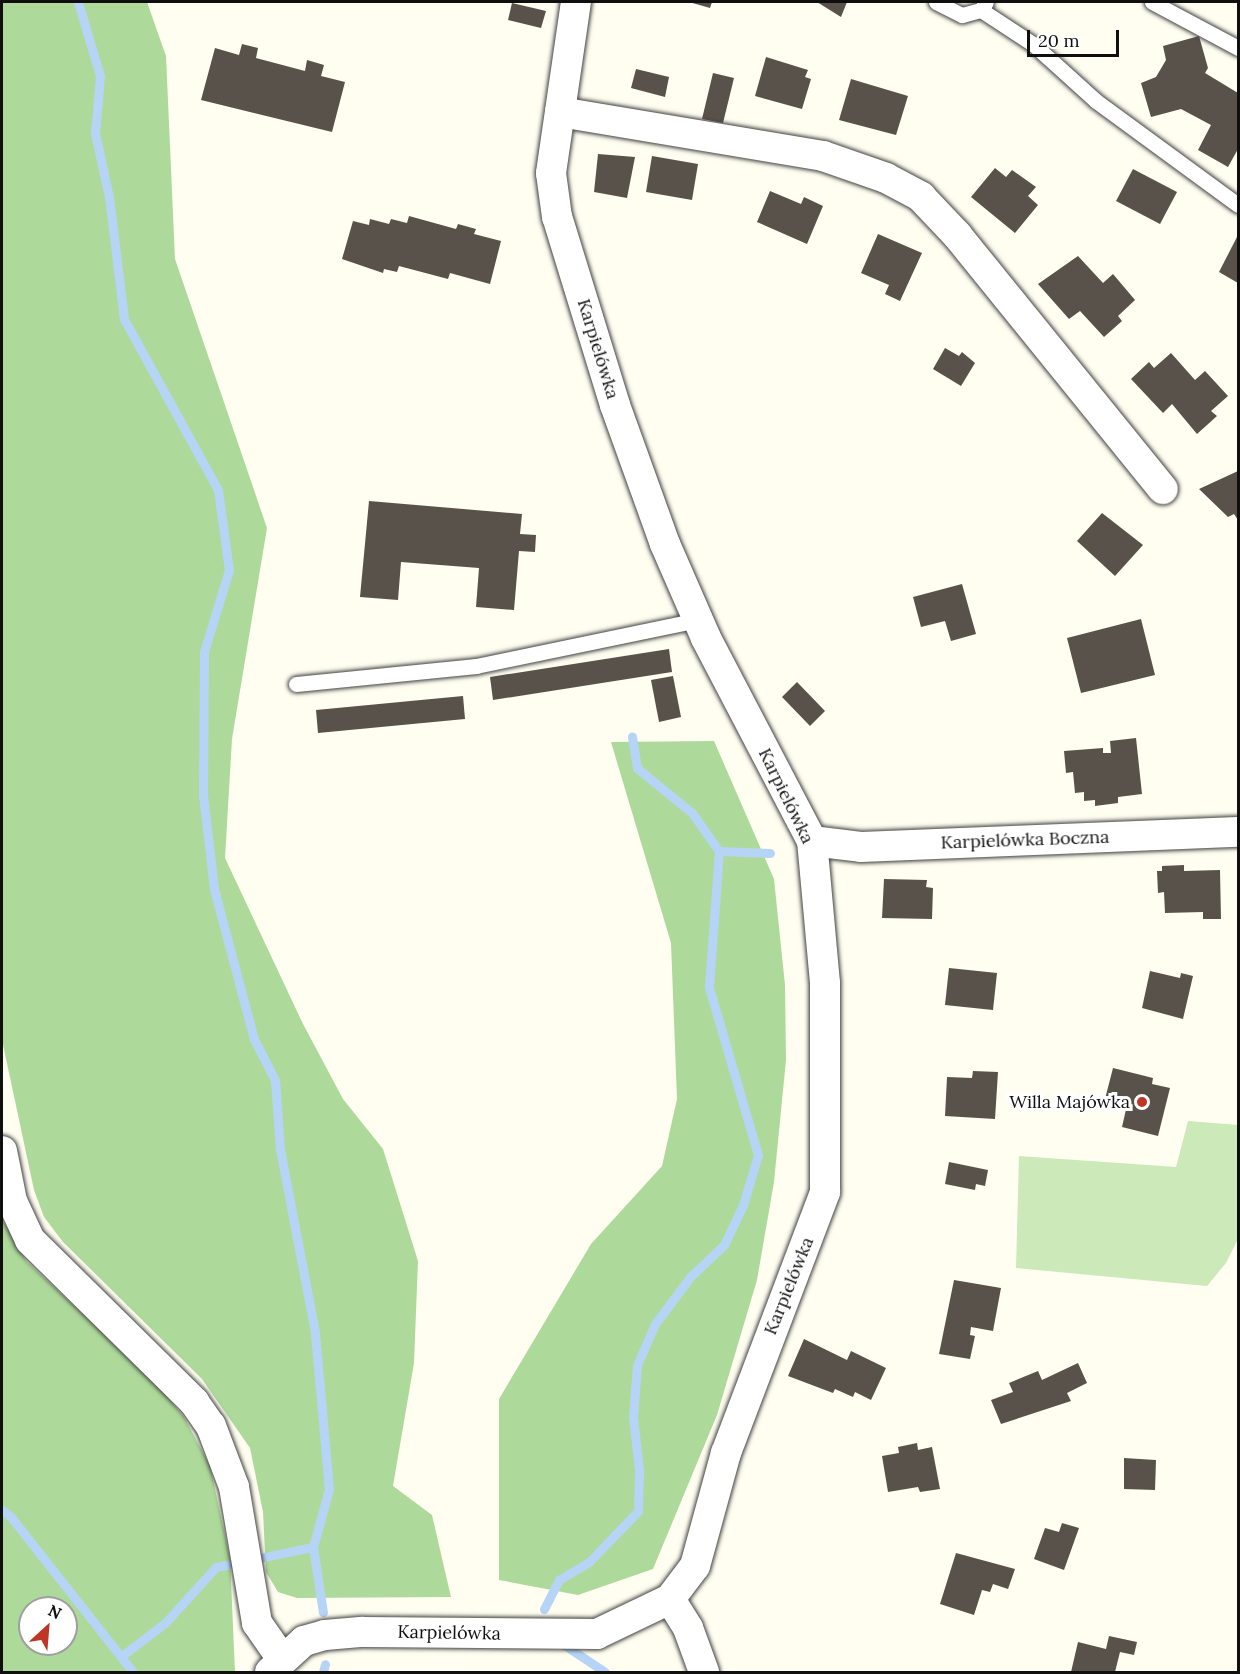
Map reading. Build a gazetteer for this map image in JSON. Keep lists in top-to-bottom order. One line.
{"streets":{"street":["Karpielówka","Karpielówka Boczna"]},"crossings":[["Karpielówka","Karpielówka Boczna"]],"places":["Willa Majówka"],"scale_bar":"20 m","north":"top right"}
